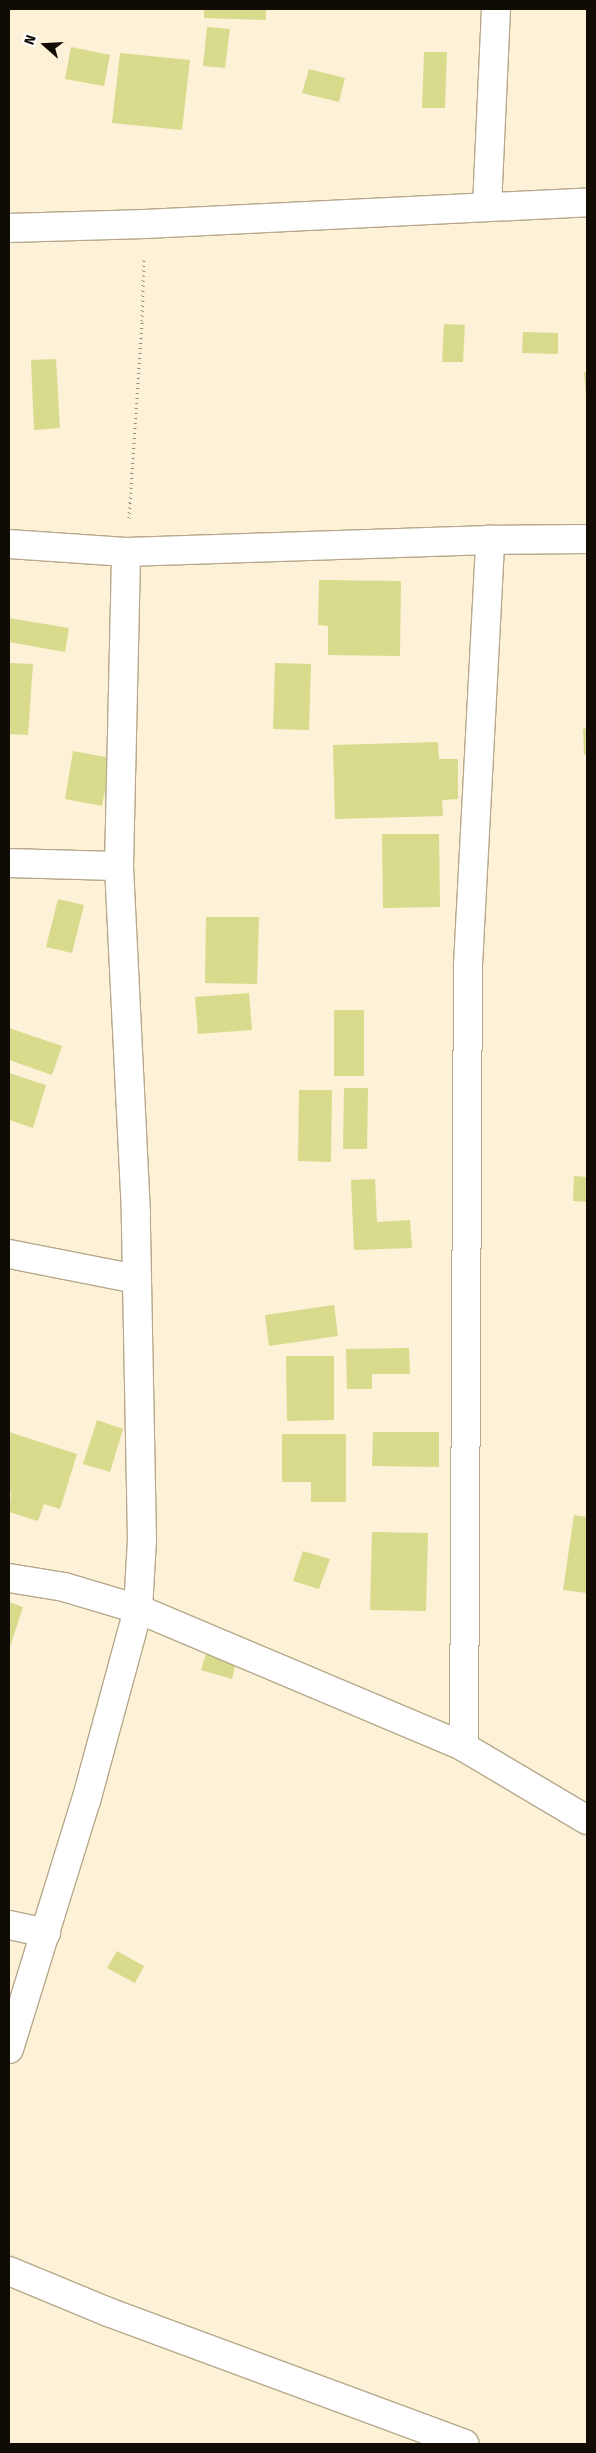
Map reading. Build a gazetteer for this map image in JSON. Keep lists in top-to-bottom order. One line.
{"north":"left"}
